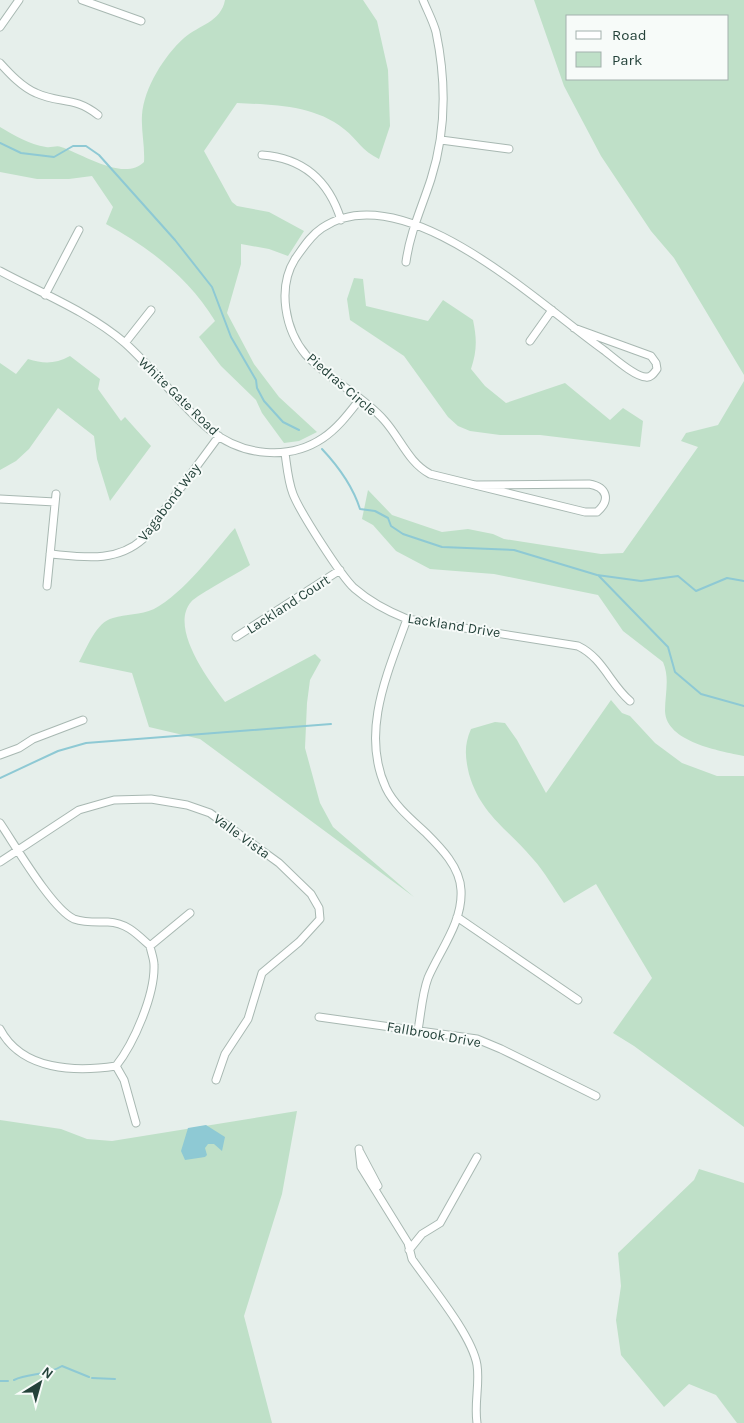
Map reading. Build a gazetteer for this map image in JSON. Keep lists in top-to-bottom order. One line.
{"streets":{"street":["Piedras Circle","White Gate Road","Vagabond Way","Lackland Court","Lackland Drive","Valle Vista","Fallbrook Drive"]},"crossings":[["Piedras Circle","White Gate Road"],["White Gate Road","Vagabond Way"],["White Gate Road","Lackland Drive"],["Lackland Court","Lackland Drive"]],"legend":["Road","Park"],"north":"top right"}
